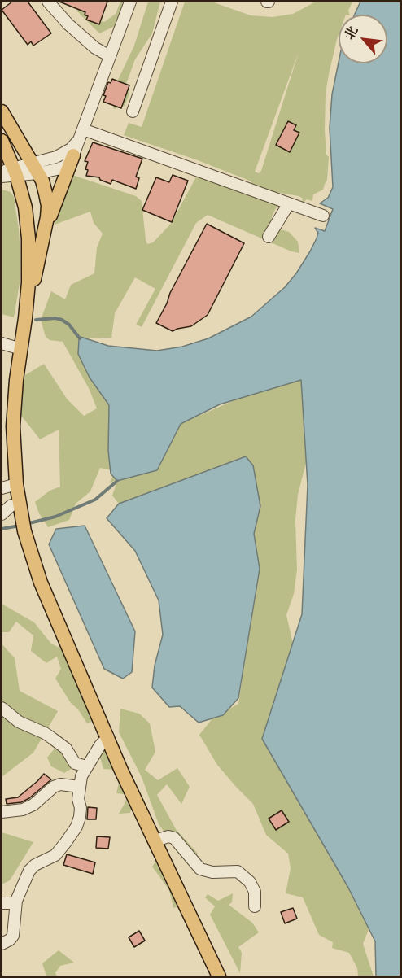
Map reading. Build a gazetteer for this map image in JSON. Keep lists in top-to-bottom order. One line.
{"north":"top left"}
